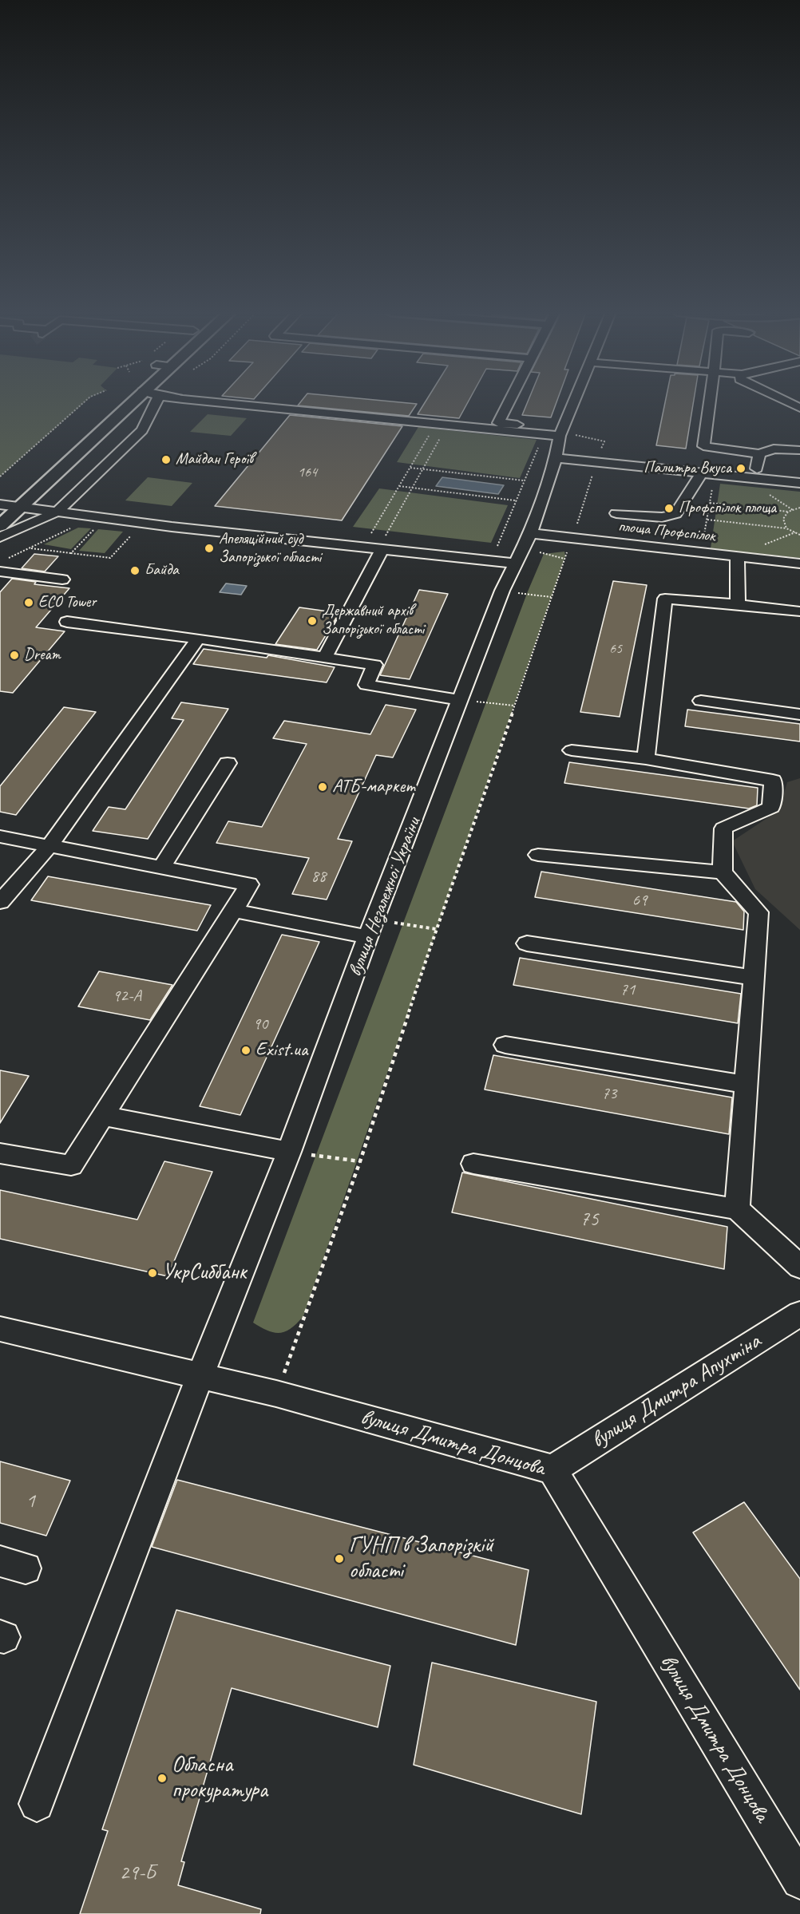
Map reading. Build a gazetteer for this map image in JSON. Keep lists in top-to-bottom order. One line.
{"streets":{"street":["площа Профспілок","вулиця Незалежної України","вулиця Дмитра Апухтіна","вулиця Дмитра Донцова"]},"crossings":[["площа Профспілок","вулиця Незалежної України"],["вулиця Незалежної України","вулиця Дмитра Донцова"],["вулиця Дмитра Апухтіна","вулиця Дмитра Донцова"]],"places":["Майдан Героїв","Палитра Вкуса","Профспілок площа","Апеляційний суд Запорізької області","Байда","ECO Tower","Державний архів Запорізької області","Dream","АТБ-маркет","Exist.ua","УкрСиббанк","ГУНП в Запорізкій області","Обласна прокуратура"],"house_numbers":["164","65","88","69","71","92-А","90","73","75","1","29-Б"]}
